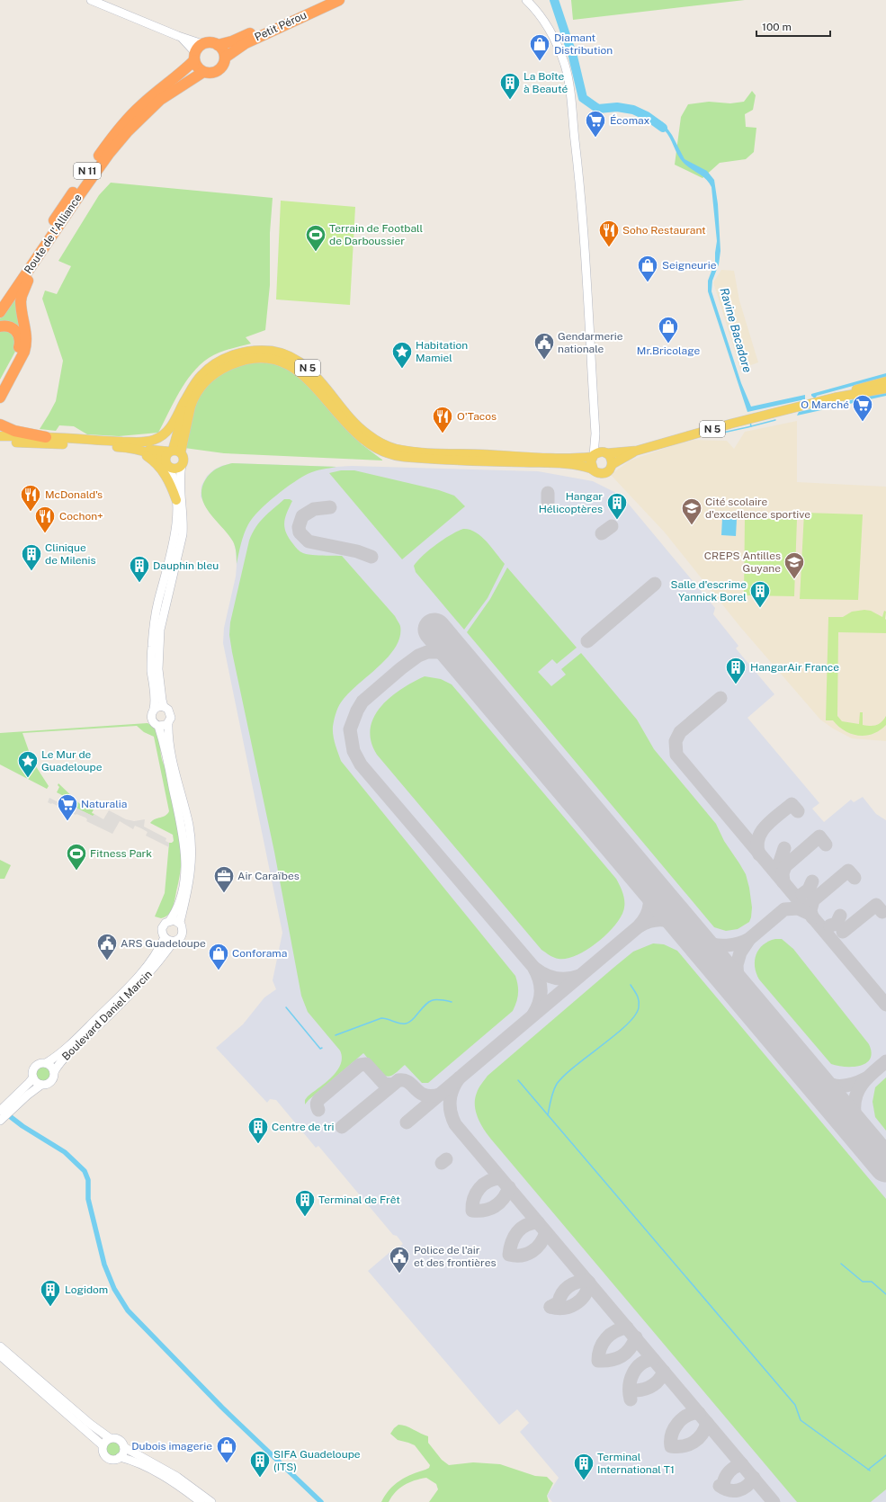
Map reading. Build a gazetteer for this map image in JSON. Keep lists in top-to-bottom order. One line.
{"streets":{"highway":["Petit Pérou","N 11","Route de l'Alliance"],"main road":["N 5","Boulevard Daniel Marcin"]},"crossings":[["Petit Pérou","N 11"],["Petit Pérou","Route de l'Alliance"],["N 11","Route de l'Alliance"]],"water":["Ravine Bacadore"],"places":{"shop":["Diamant Distribution","Seigneurie","Mr.Bricolage","Conforama","Dubois imagerie"],"building":["La Boîte à Beauté","Hangar Hélicoptères","Clinique de Milenis","Dauphin bleu","Salle d'escrime Yannick Borel","HangarAir France","Centre de tri","Terminal de Frêt","Logidom","SIFA Guadeloupe (ITS)","Terminal International T1"],"supermarket":["Écomax","O Marché","Naturalia"],"restaurant":["Soho Restaurant","O'Tacos","McDonald's","Cochon+"],"sports":["Terrain de Football de Darboussier","Fitness Park"],"public building":["Gendarmerie nationale","ARS Guadeloupe","Police de l'air et des frontières"],"place":["Habitation Mamiel","Le Mur de Guadeloupe"],"school or university":["Cité scolaire d'excellence sportive","CREPS Antilles Guyane"],"office":["Air Caraïbes"]},"scale_bar":"100 m"}
